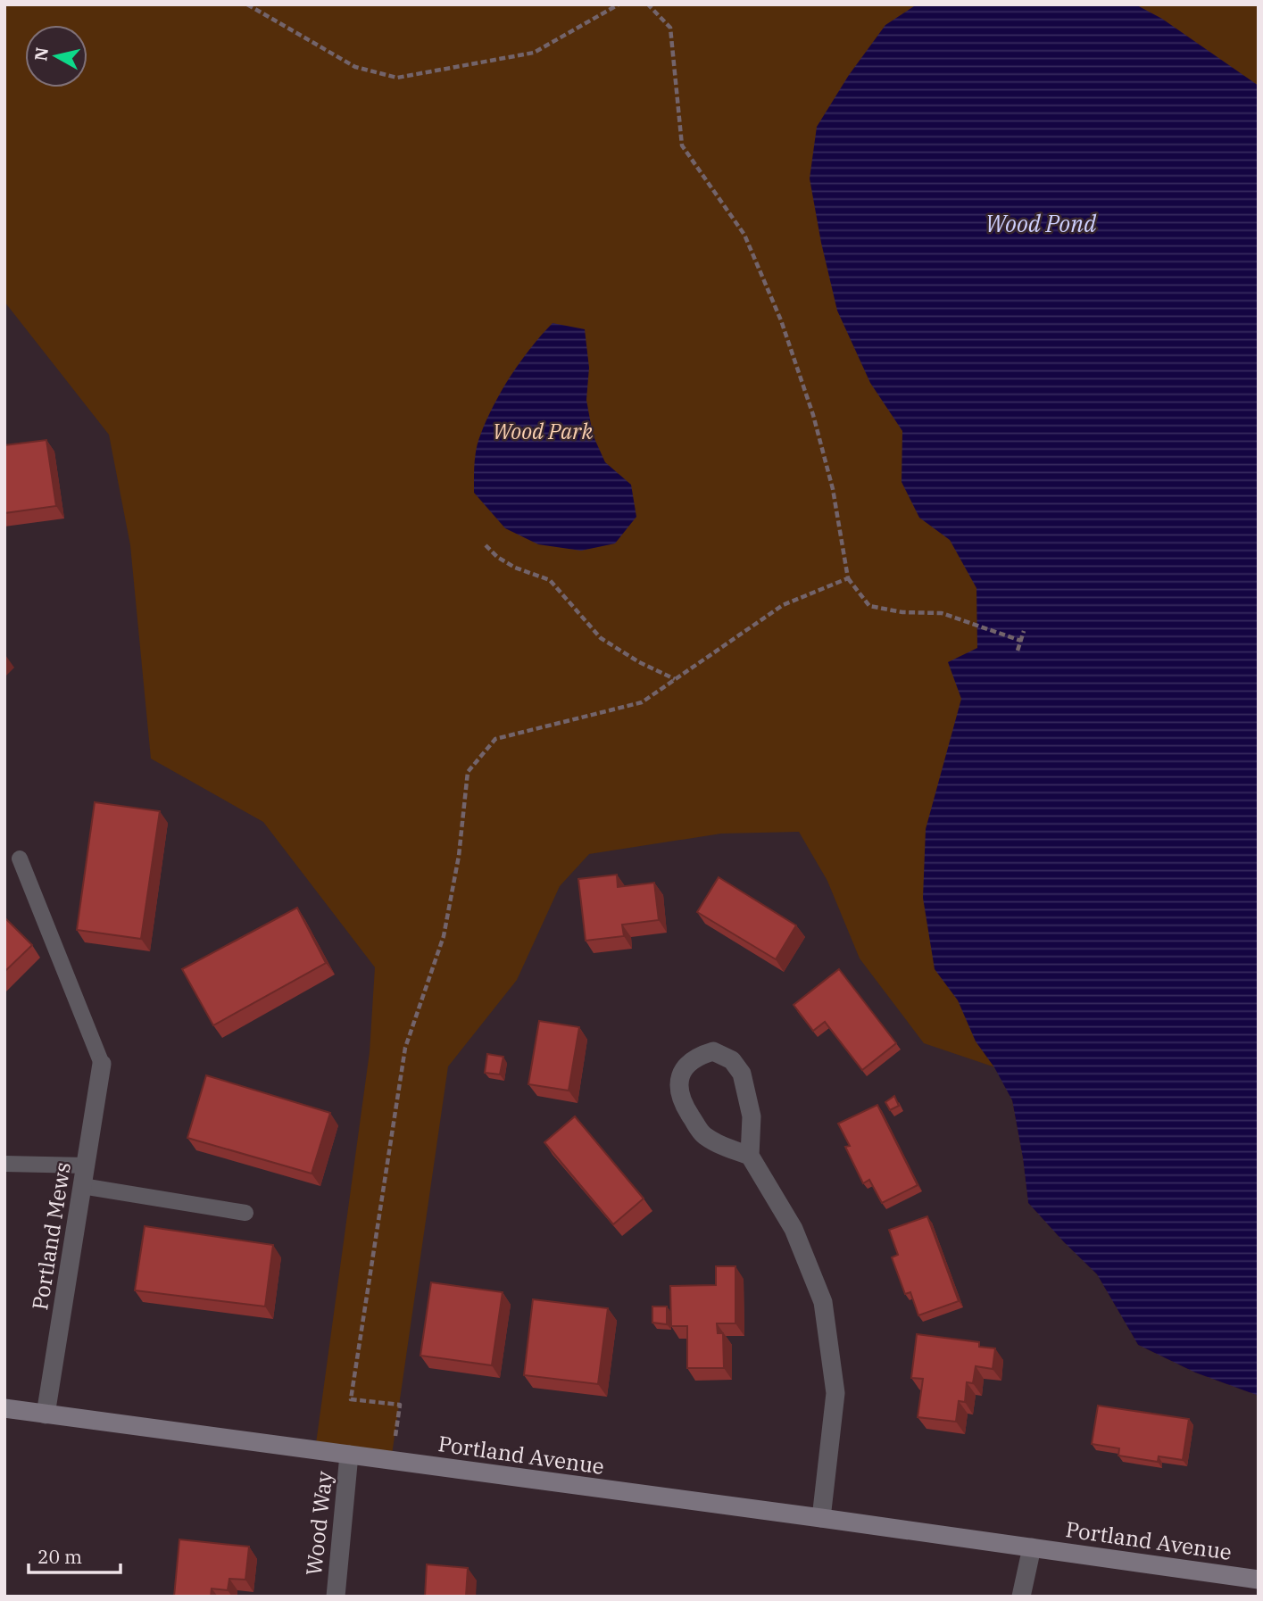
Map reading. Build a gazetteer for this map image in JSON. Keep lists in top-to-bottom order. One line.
{"streets":{"street":["Portland Mews","Portland Avenue","Wood Way"]},"crossings":[["Portland Mews","Portland Avenue"],["Portland Avenue","Wood Way"]],"water":["Wood Pond"],"parks":["Wood Park"],"scale_bar":"20 m","north":"left"}
